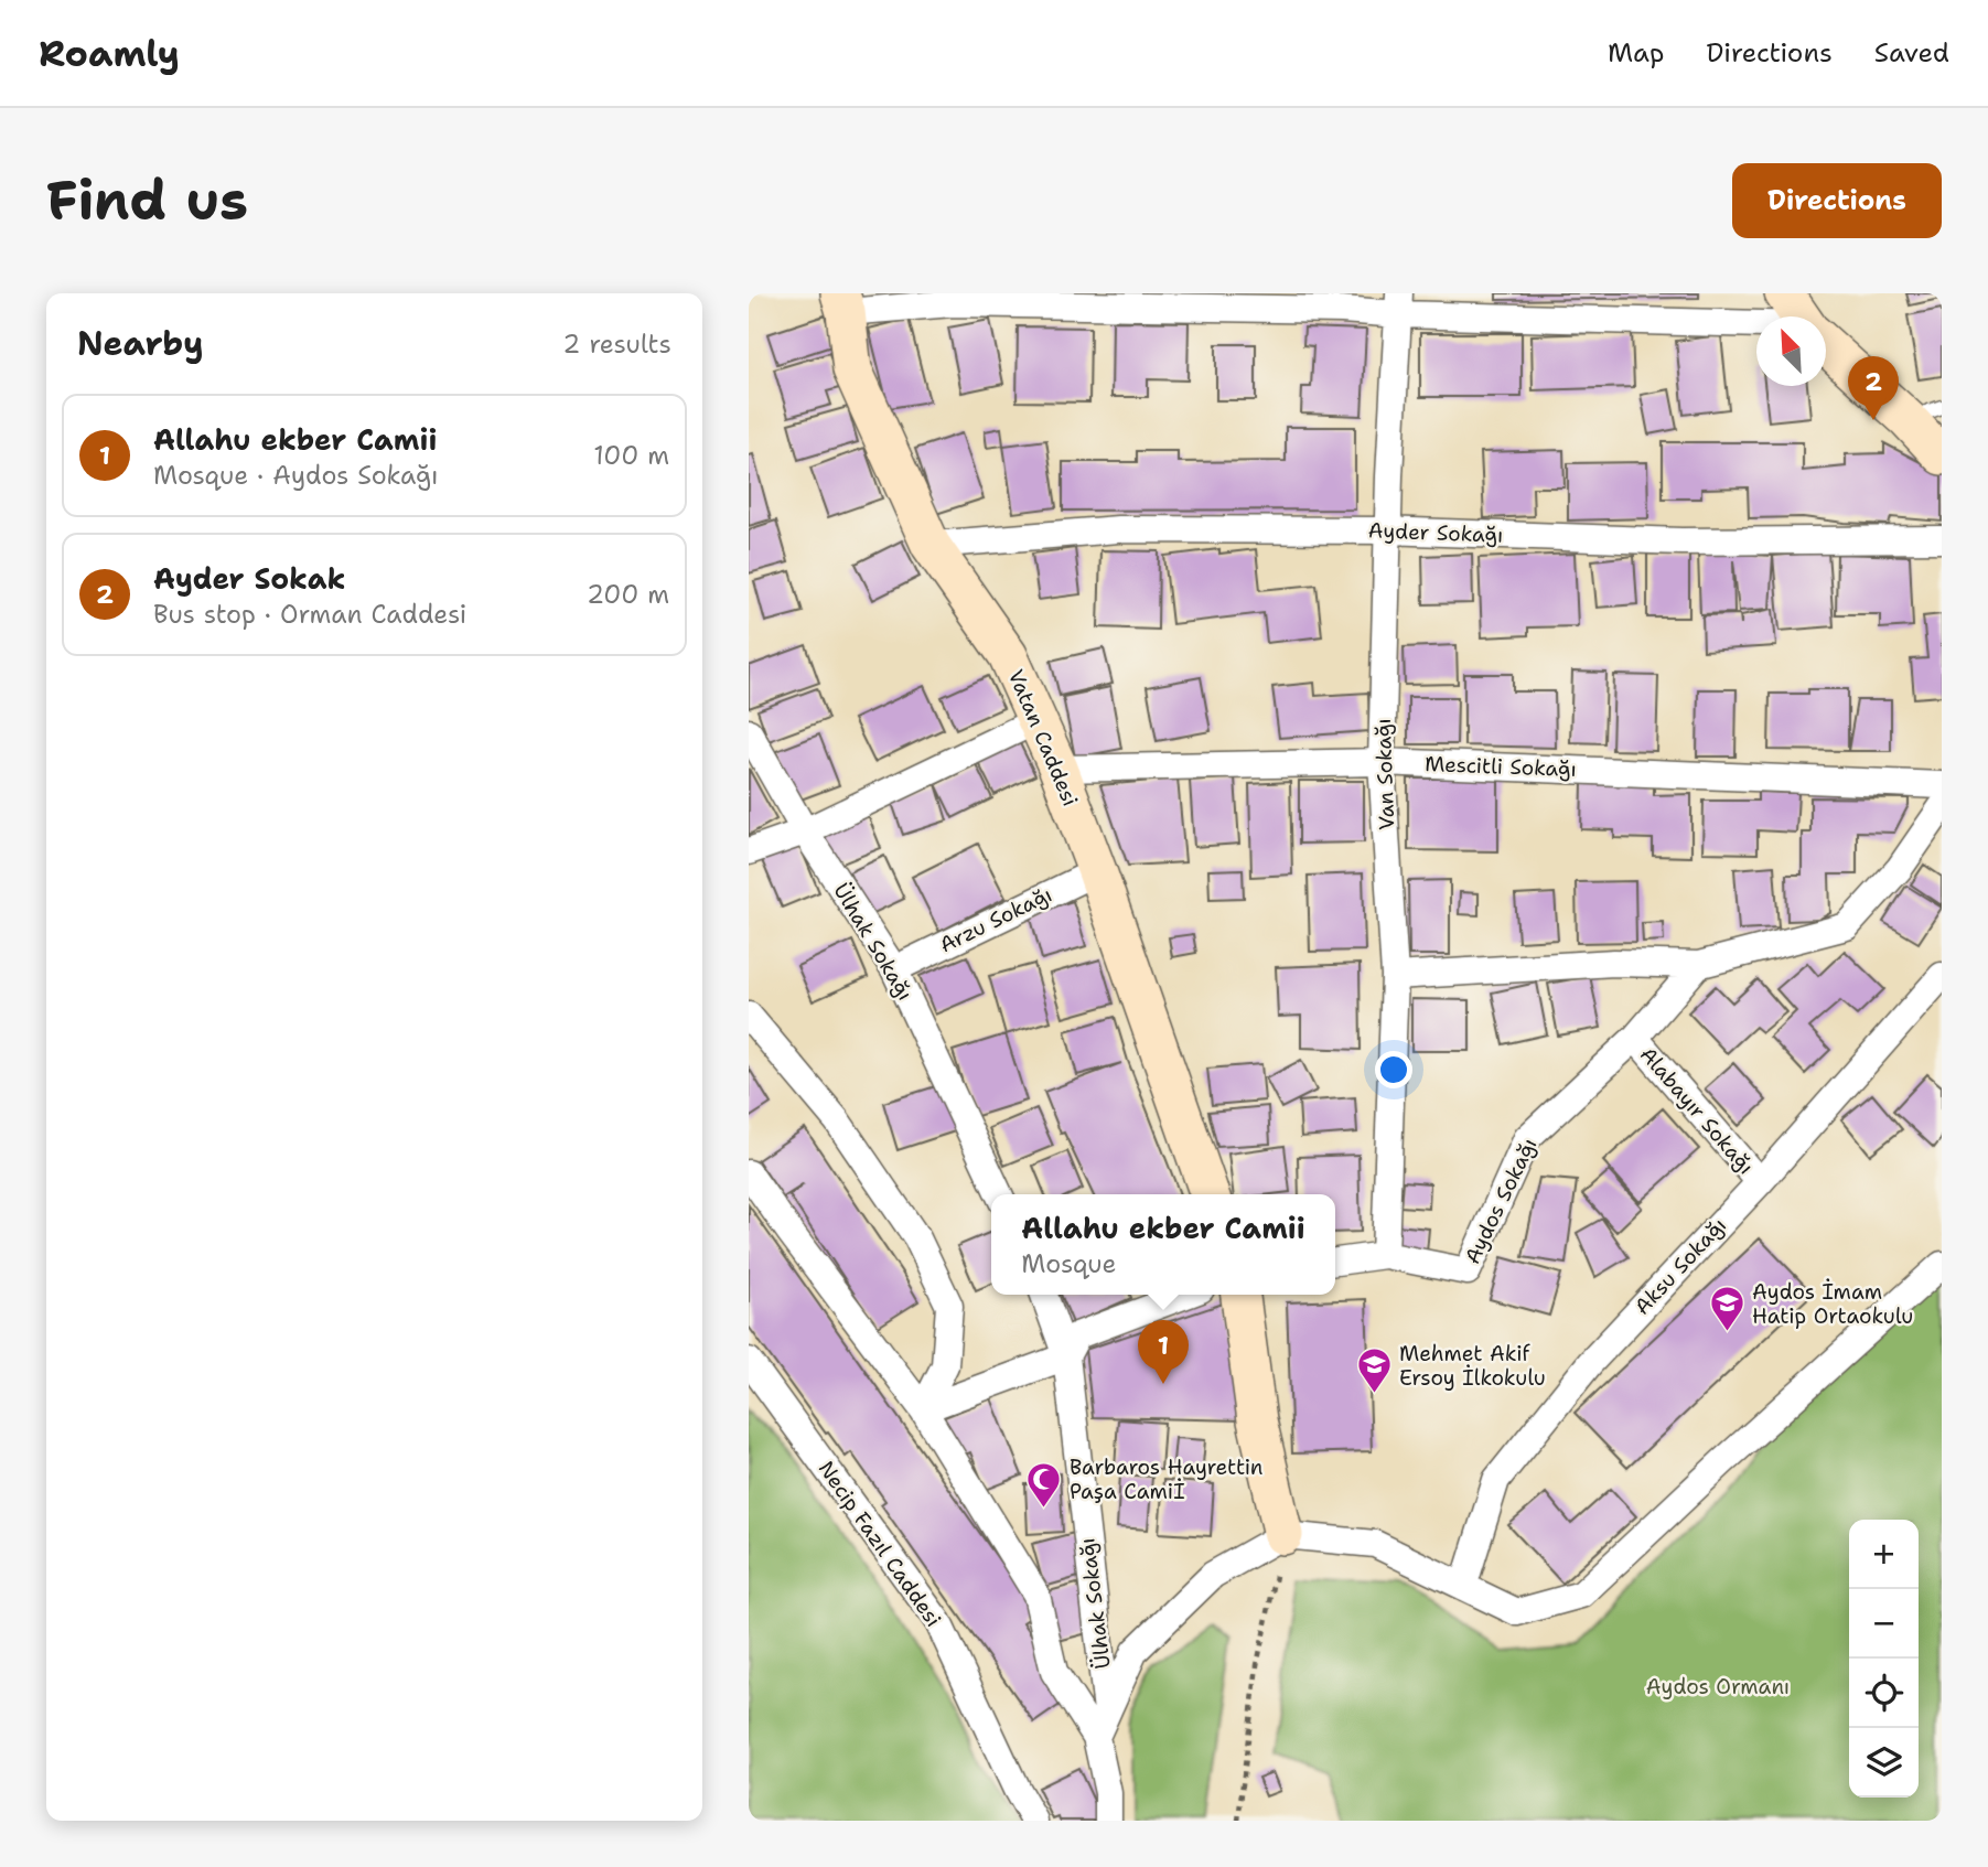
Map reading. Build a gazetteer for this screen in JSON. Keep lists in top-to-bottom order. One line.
{"streets":{"street":["Ayder Sokağı","Vatan Caddesi","Mescitli Sokağı","Van Sokağı","Arzu Sokağı","Ülhak Sokağı","Alabayır Sokağı","Aydos Sokağı","Aksu Sokağı","Necip Fazıl Caddesi"]},"crossings":[["Ayder Sokağı","Vatan Caddesi"],["Ayder Sokağı","Van Sokağı"],["Vatan Caddesi","Mescitli Sokağı"],["Vatan Caddesi","Arzu Sokağı"],["Mescitli Sokağı","Van Sokağı"],["Van Sokağı","Aydos Sokağı"],["Arzu Sokağı","Ülhak Sokağı"],["Alabayır Sokağı","Aydos Sokağı"],["Alabayır Sokağı","Aksu Sokağı"]],"parks":["Aydos Ormanı"],"places":{"school or university":["Aydos İmam Hatip Ortaokulu","Mehmet Akif Ersoy İlkokulu"],"mosque":["Barbaros Hayrettin Paşa Camiİ"]},"north":"top left","page":{"header":"Roamly","nav":["Map","Directions","Saved"],"buttons":"Directions","title":"Find us","heading":["Nearby","2 results"],"pins":["2","1"],"list":[{"mark":"1","name":"Allahu ekber Camii","note":"Mosque · Aydos Sokağı","value":"100 m"},{"mark":"2","name":"Ayder Sokak","note":"Bus stop · Orman Caddesi","value":"200 m"}],"popup":["Allahu ekber Camii","Mosque"],"map_buttons":["+","−"]}}
